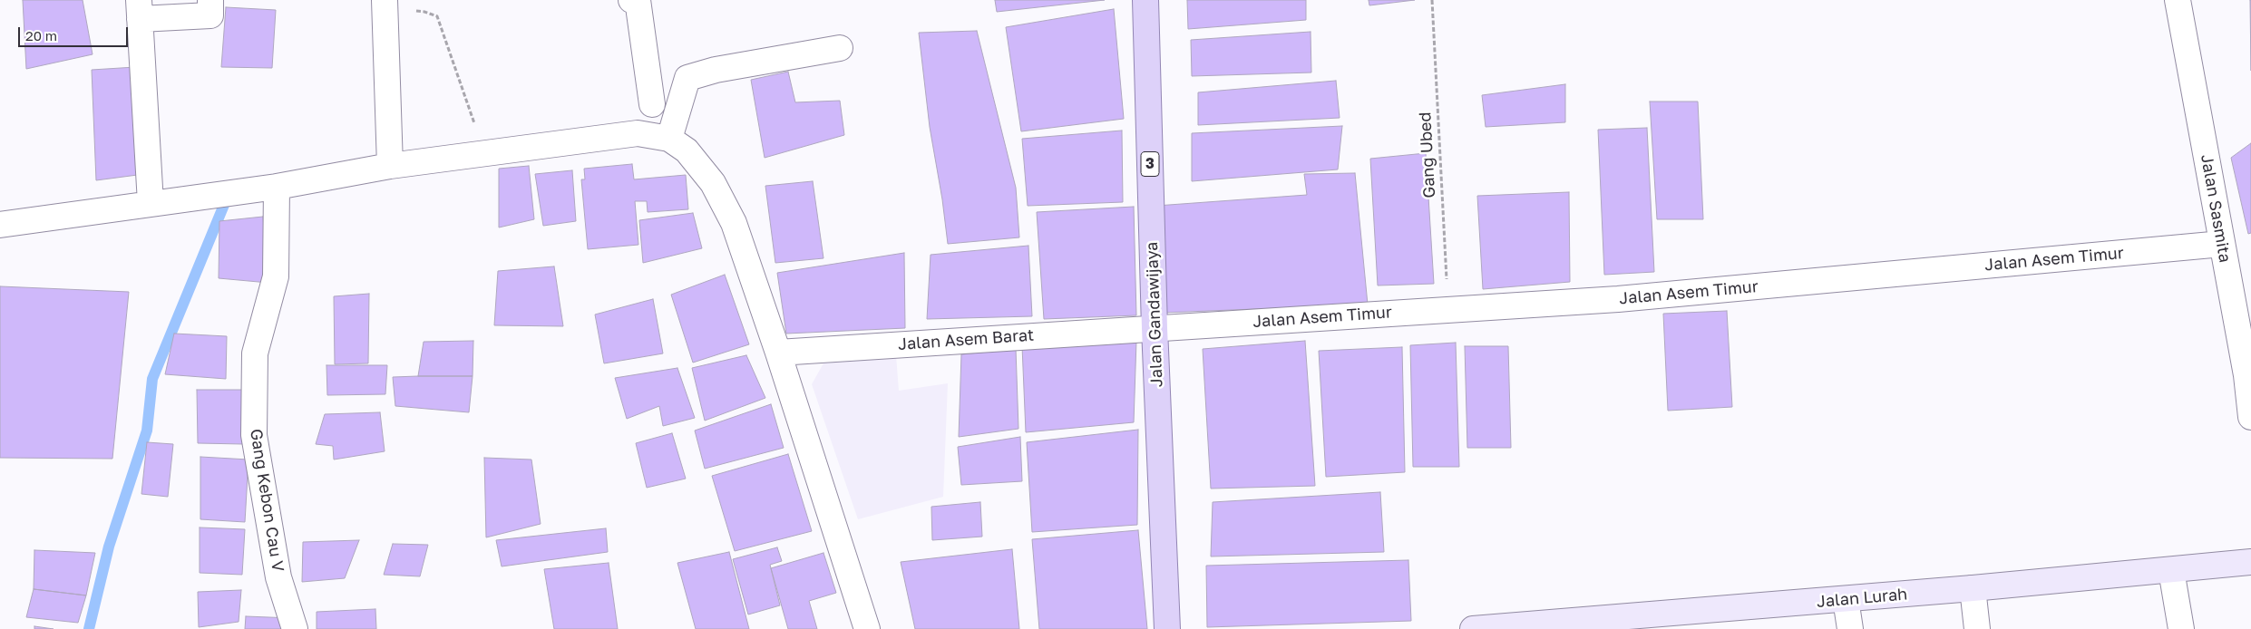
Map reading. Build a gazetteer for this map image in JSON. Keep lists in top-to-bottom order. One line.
{"streets":{"main road":["3","Jalan Gandawijaya","Jalan Lurah"],"street":["Jalan Sasmita","Jalan Asem Timur","Jalan Asem Barat","Gang Kebon Cau V"],"path":["Gang Ubed"]},"crossings":[["Gang Ubed","Jalan Asem Timur"],["Jalan Sasmita","Jalan Asem Timur"],["Jalan Asem Timur","Jalan Gandawijaya"],["Jalan Asem Timur","Jalan Asem Barat"],["Jalan Gandawijaya","Jalan Asem Barat"]],"scale_bar":"20 m"}
